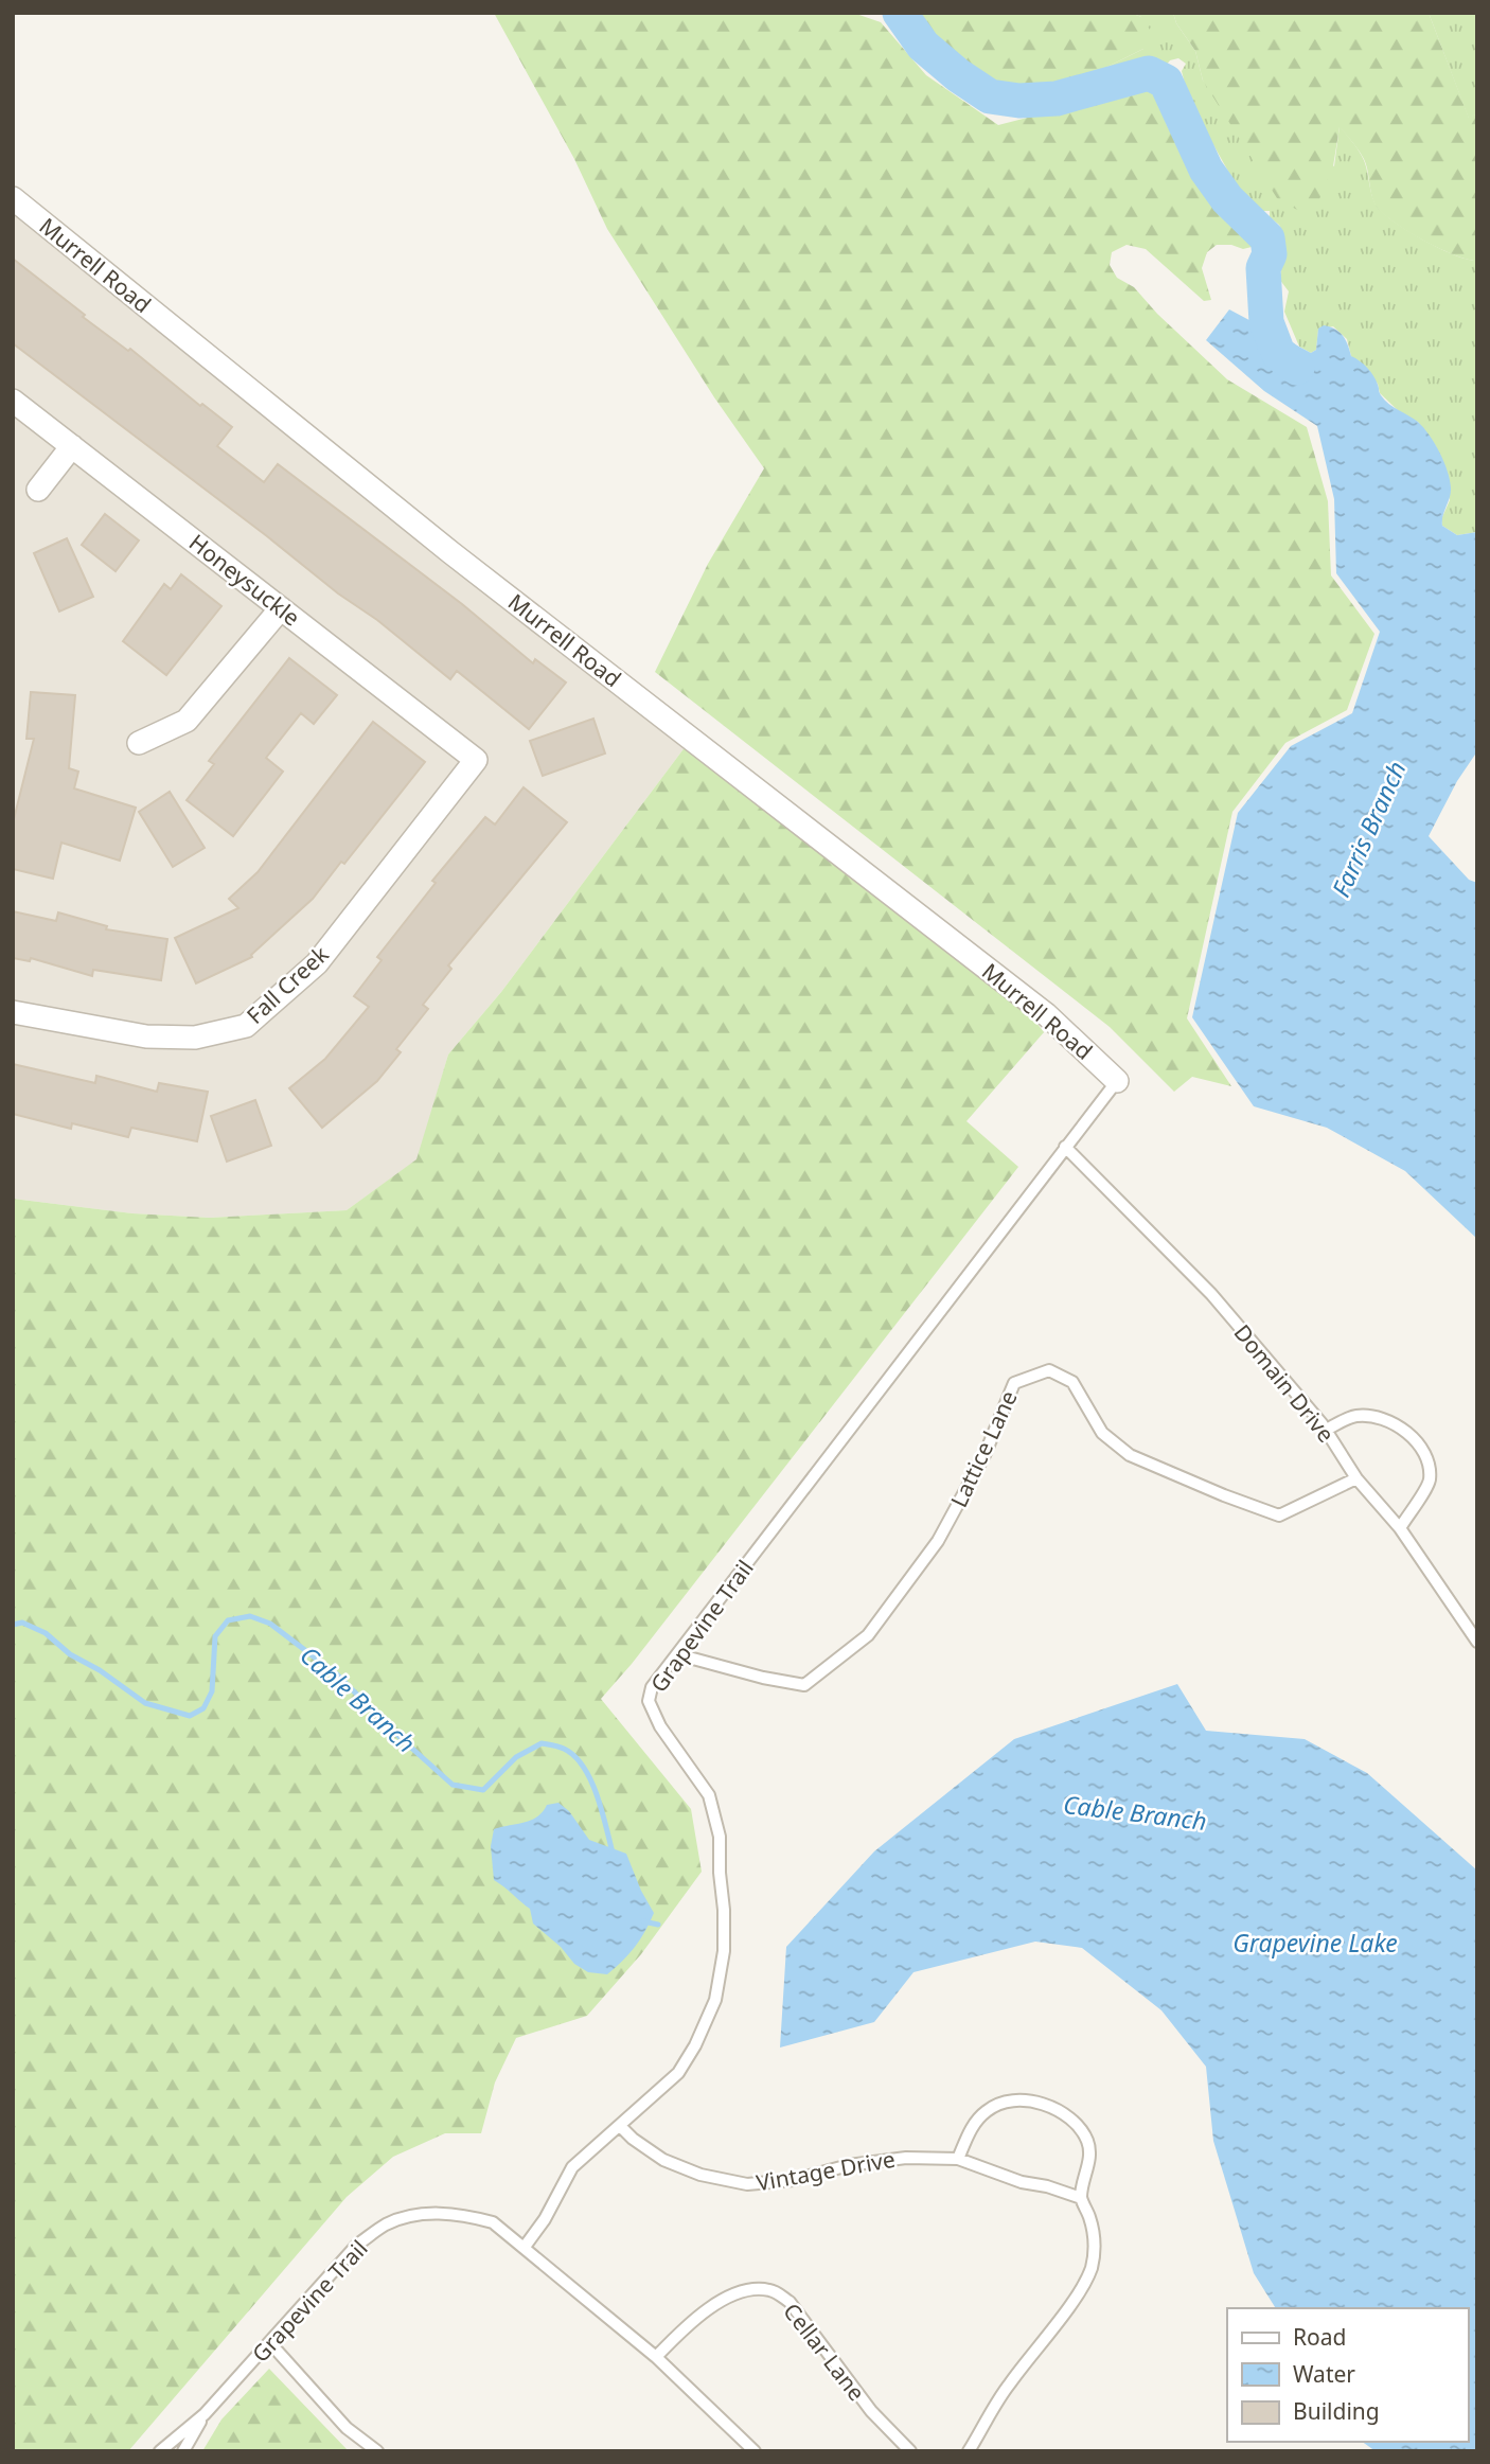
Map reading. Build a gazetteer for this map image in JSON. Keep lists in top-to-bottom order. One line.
{"streets":{"street":["Murrell Road","Honeysuckle","Fall Creek"],"lane":["Domain Drive","Lattice Lane","Grapevine Trail","Vintage Drive","Cellar Lane"]},"crossings":[["Murrell Road","Grapevine Trail"],["Honeysuckle","Fall Creek"],["Domain Drive","Lattice Lane"],["Domain Drive","Grapevine Trail"],["Lattice Lane","Grapevine Trail"],["Grapevine Trail","Vintage Drive"],["Grapevine Trail","Cellar Lane"]],"water":["Farris Branch","Cable Branch","Grapevine Lake"],"legend":["Road","Water","Building"]}
